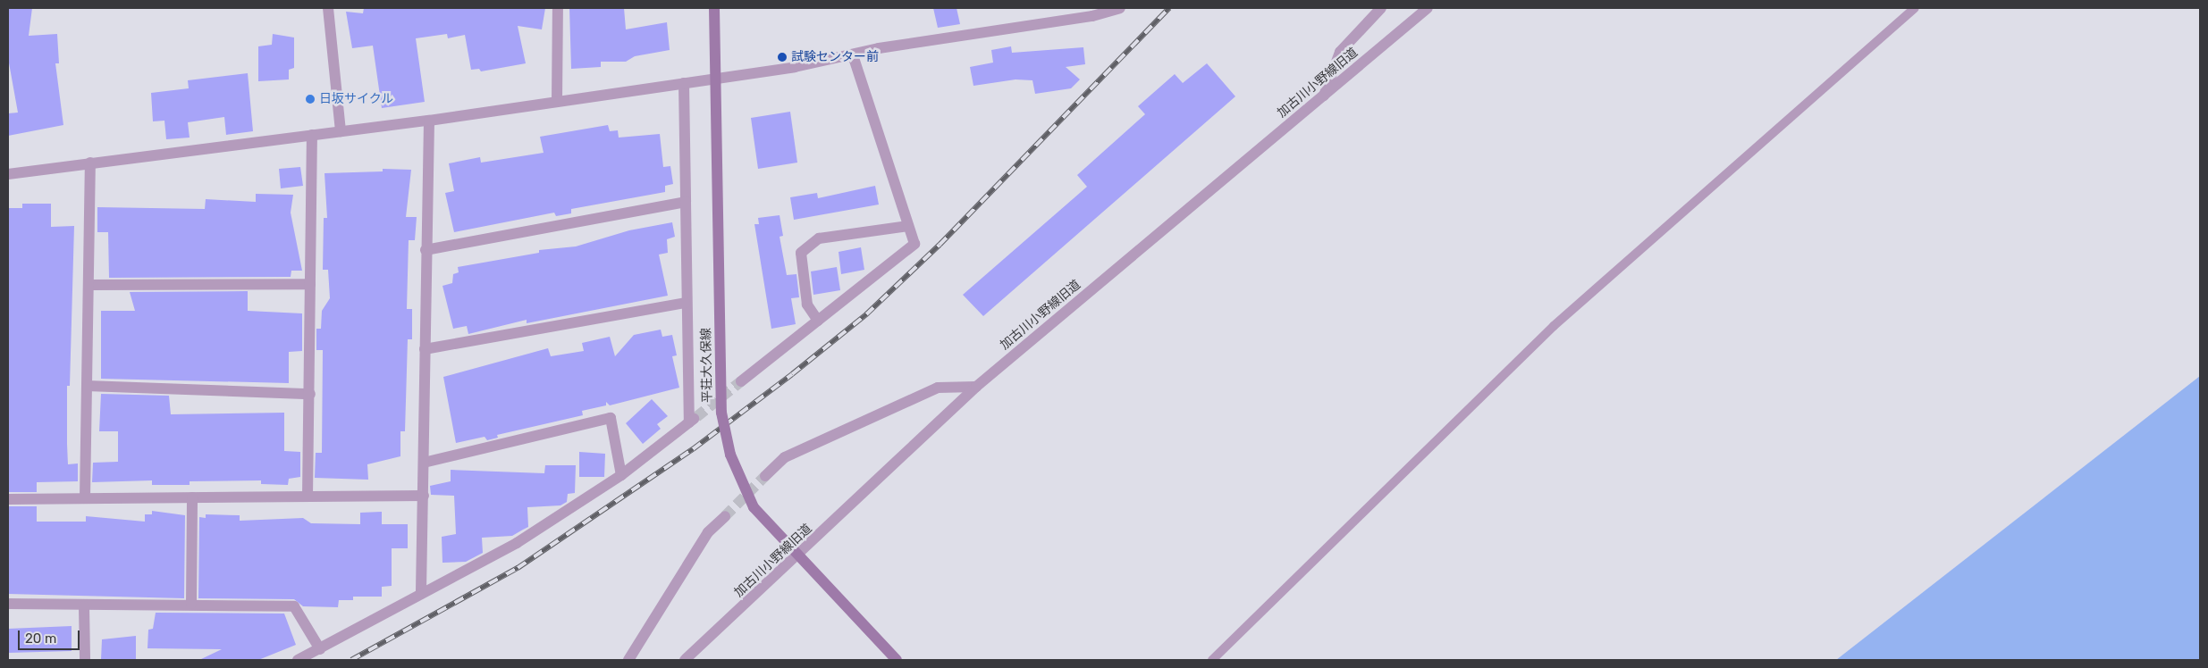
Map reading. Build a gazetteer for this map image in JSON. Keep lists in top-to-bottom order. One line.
{"streets":{"main road":["平荘大久保線"],"street":["加古川小野線旧道"]},"crossings":[["加古川小野線旧道","平荘大久保線"]],"places":["試験センター前","日坂サイクル"],"scale_bar":"20 m"}
